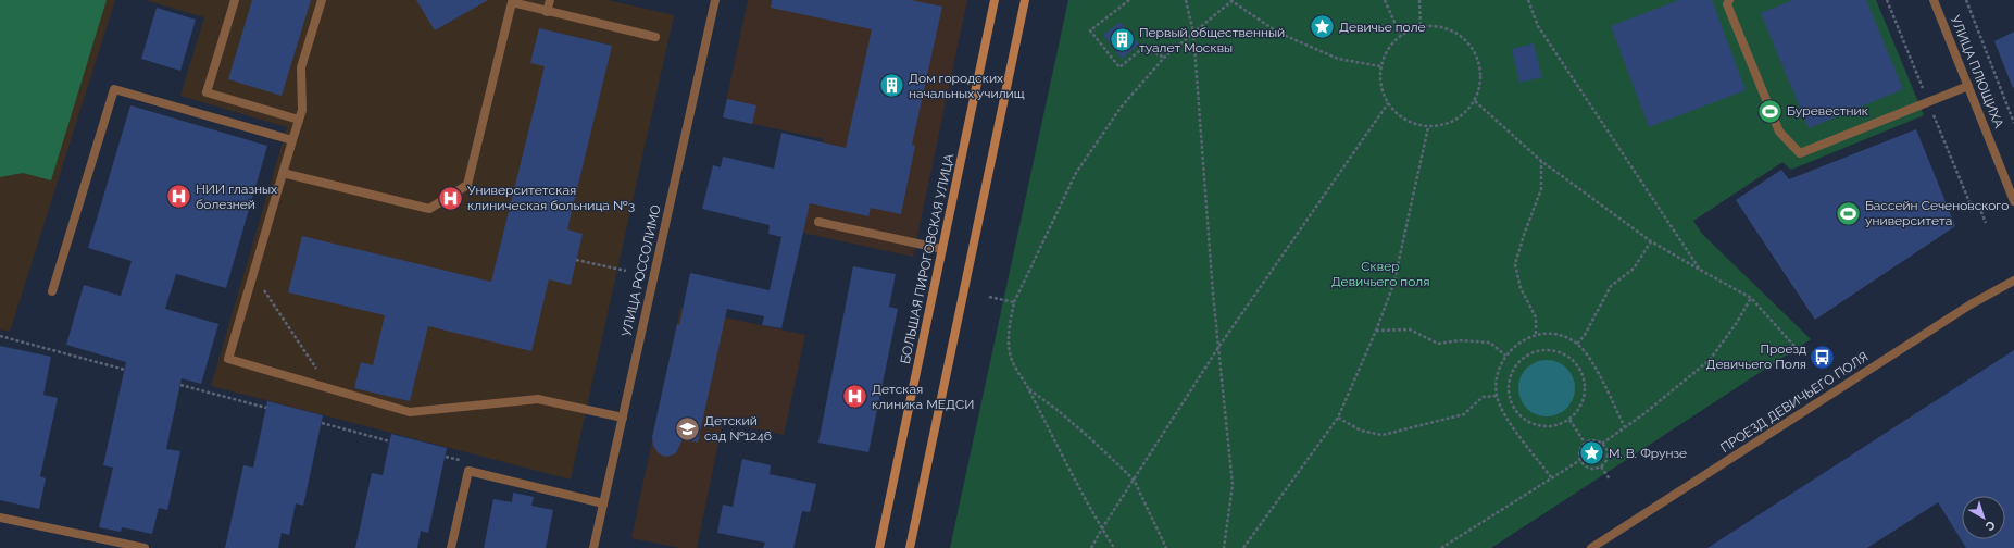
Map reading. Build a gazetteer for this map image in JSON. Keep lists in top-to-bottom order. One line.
{"streets":{"main road":["БОЛЬШАЯ ПИРОГОВСКАЯ УЛИЦА"],"street":["УЛИЦА ПЛЮЩИХА","УЛИЦА РОССОЛИМО","ПРОЕЗД ДЕВИЧЬЕГО ПОЛЯ"]},"parks":["Сквер Девичьего поля"],"places":{"place":["Девичье поле","М. В. Фрунзе"],"building":["Первый общественный туалет Москвы","Дом городских начальных училищ"],"sports":["Буревестник","Бассейн Сеченовского университета"],"hospital":["НИИ глазных болезней","Университетская клиническая больница №3","Детская клиника МЕДСИ"],"bus stop":["Проезд Девичьего Поля"],"school or university":["Детский сад №1246"]},"north":"bottom right"}
